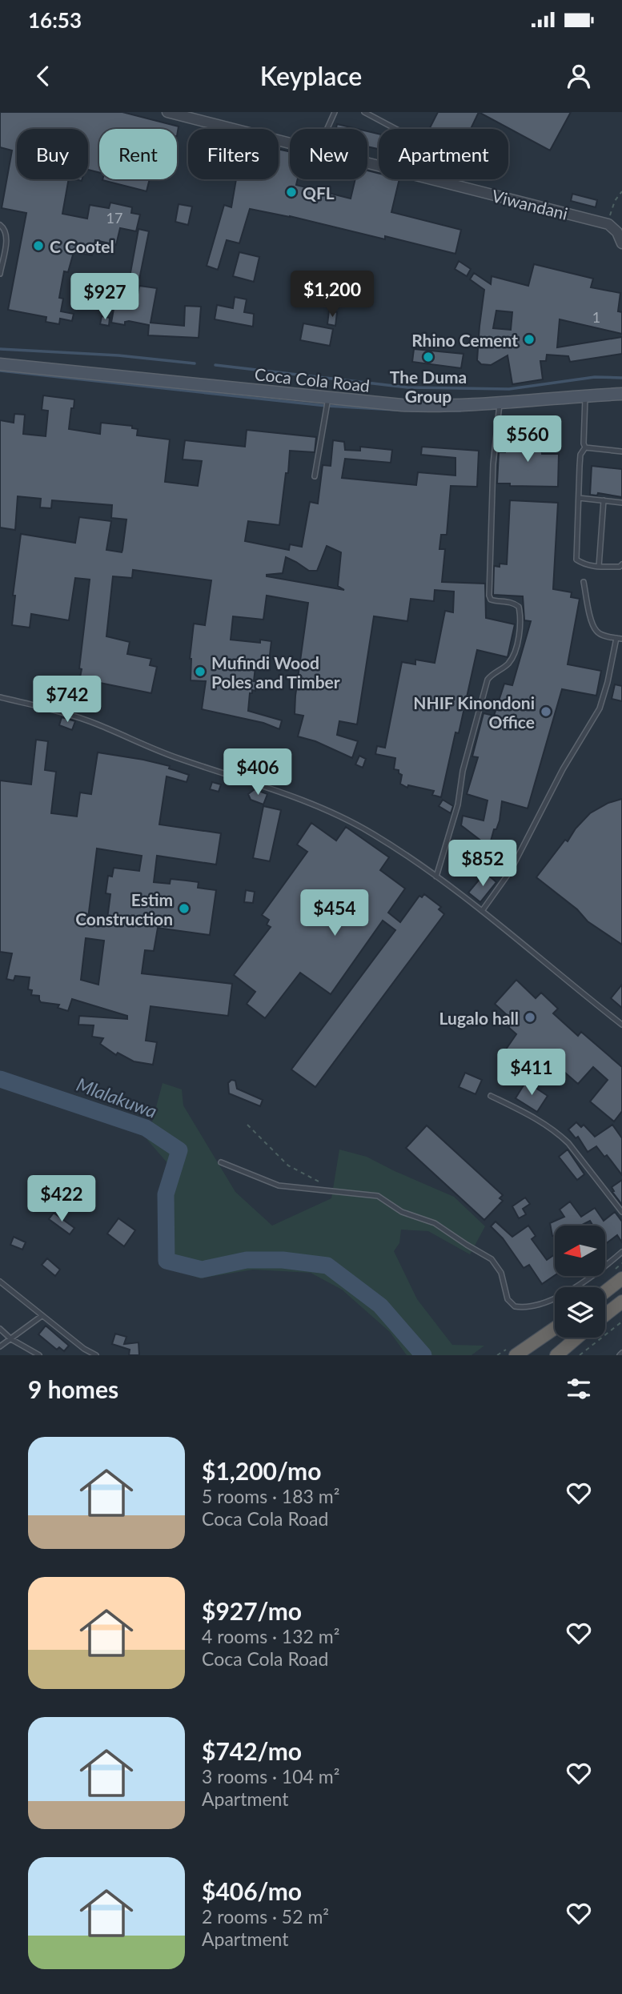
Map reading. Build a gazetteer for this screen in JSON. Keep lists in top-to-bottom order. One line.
{"streets":{"main road":["Coca Cola Road"],"street":["Viwandani"]},"water":["Mlalakuwa"],"places":["QFL","C Cootel","Rhino Cement","The Duma Group","Mufindi Wood Poles and Timber","NHIF Kinondoni Office","Estim Construction","Lugalo hall"],"house_numbers":["17","1"],"north":"left","page":{"status":"16:53","header":"Keyplace","chip":["Buy","Rent","Filters","New","Apartment"],"price":["$1,200","$927","$560","$742","$406","$852","$454","$411","$422"],"heading":"9 homes","list":[{"name":"$1,200/mo","note":"5 rooms · 183 m² · Coca Cola Road"},{"name":"$927/mo","note":"4 rooms · 132 m² · Coca Cola Road"},{"name":"$742/mo","note":"3 rooms · 104 m² · Apartment"},{"name":"$406/mo","note":"2 rooms · 52 m² · Apartment"}]}}
